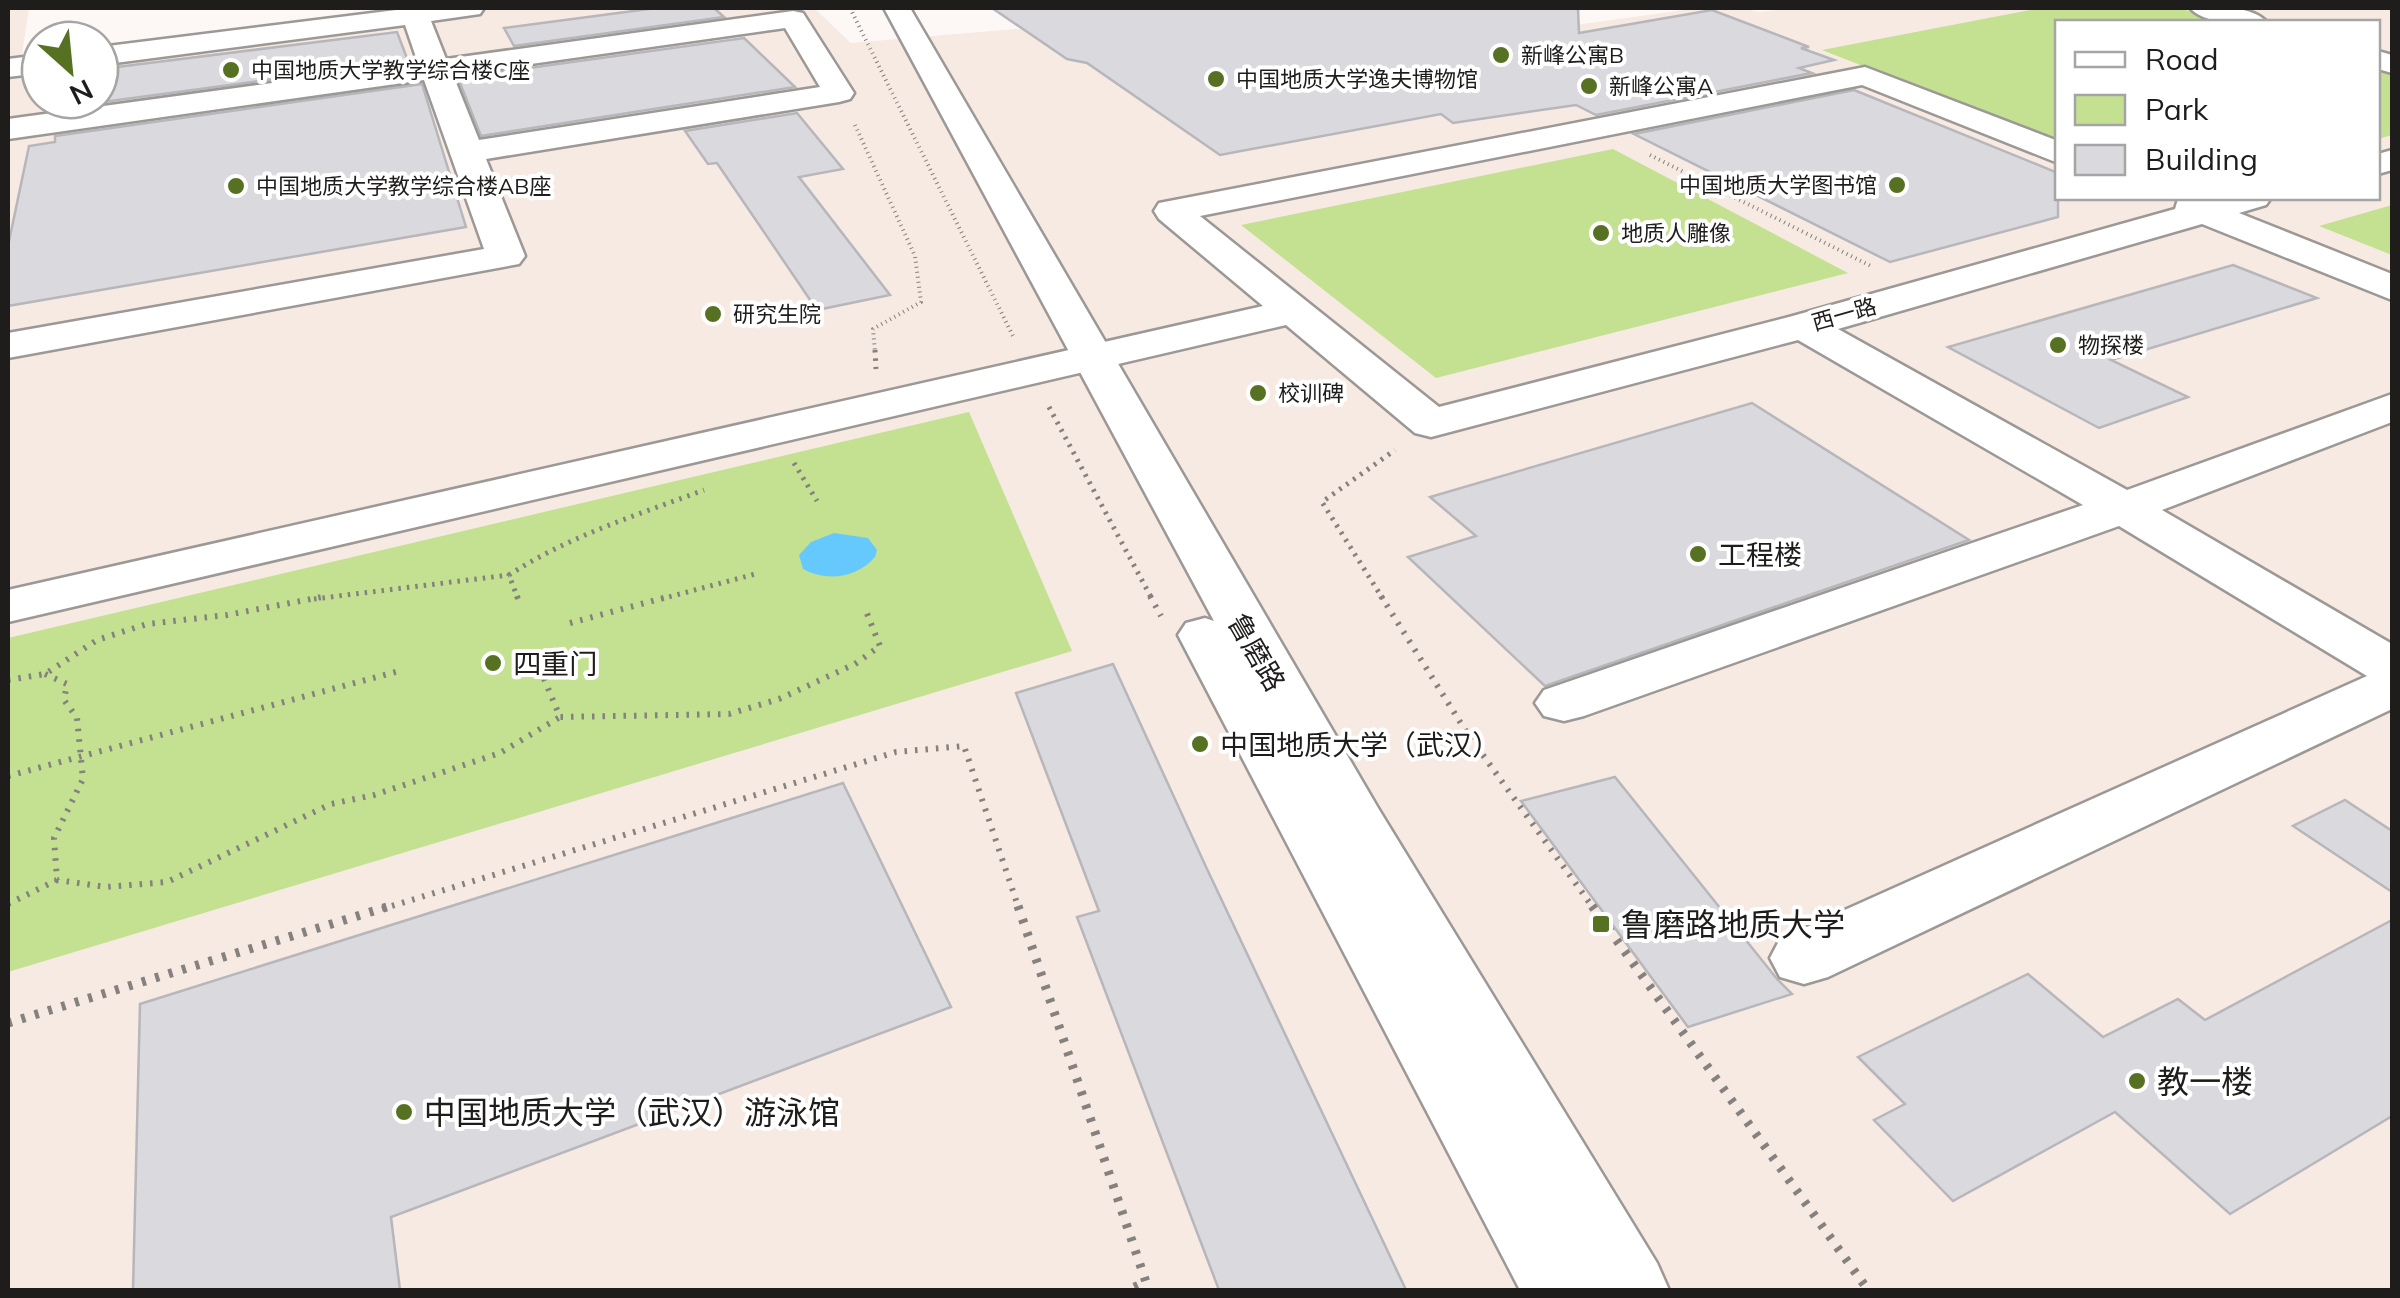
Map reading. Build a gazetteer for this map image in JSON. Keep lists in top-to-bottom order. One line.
{"streets":{"street":["西一路","鲁磨路"]},"places":{"other":["新峰公寓B","中国地质大学教学综合楼C座","中国地质大学逸夫博物馆","新峰公寓A","中国地质大学图书馆","中国地质大学教学综合楼AB座","地质人雕像","研究生院","物探楼","校训碑","工程楼","四重门","中国地质大学（武汉）","教一楼","中国地质大学（武汉）游泳馆"],"transit":["鲁磨路地质大学"]},"legend":["Road","Park","Building"],"north":"bottom right"}
